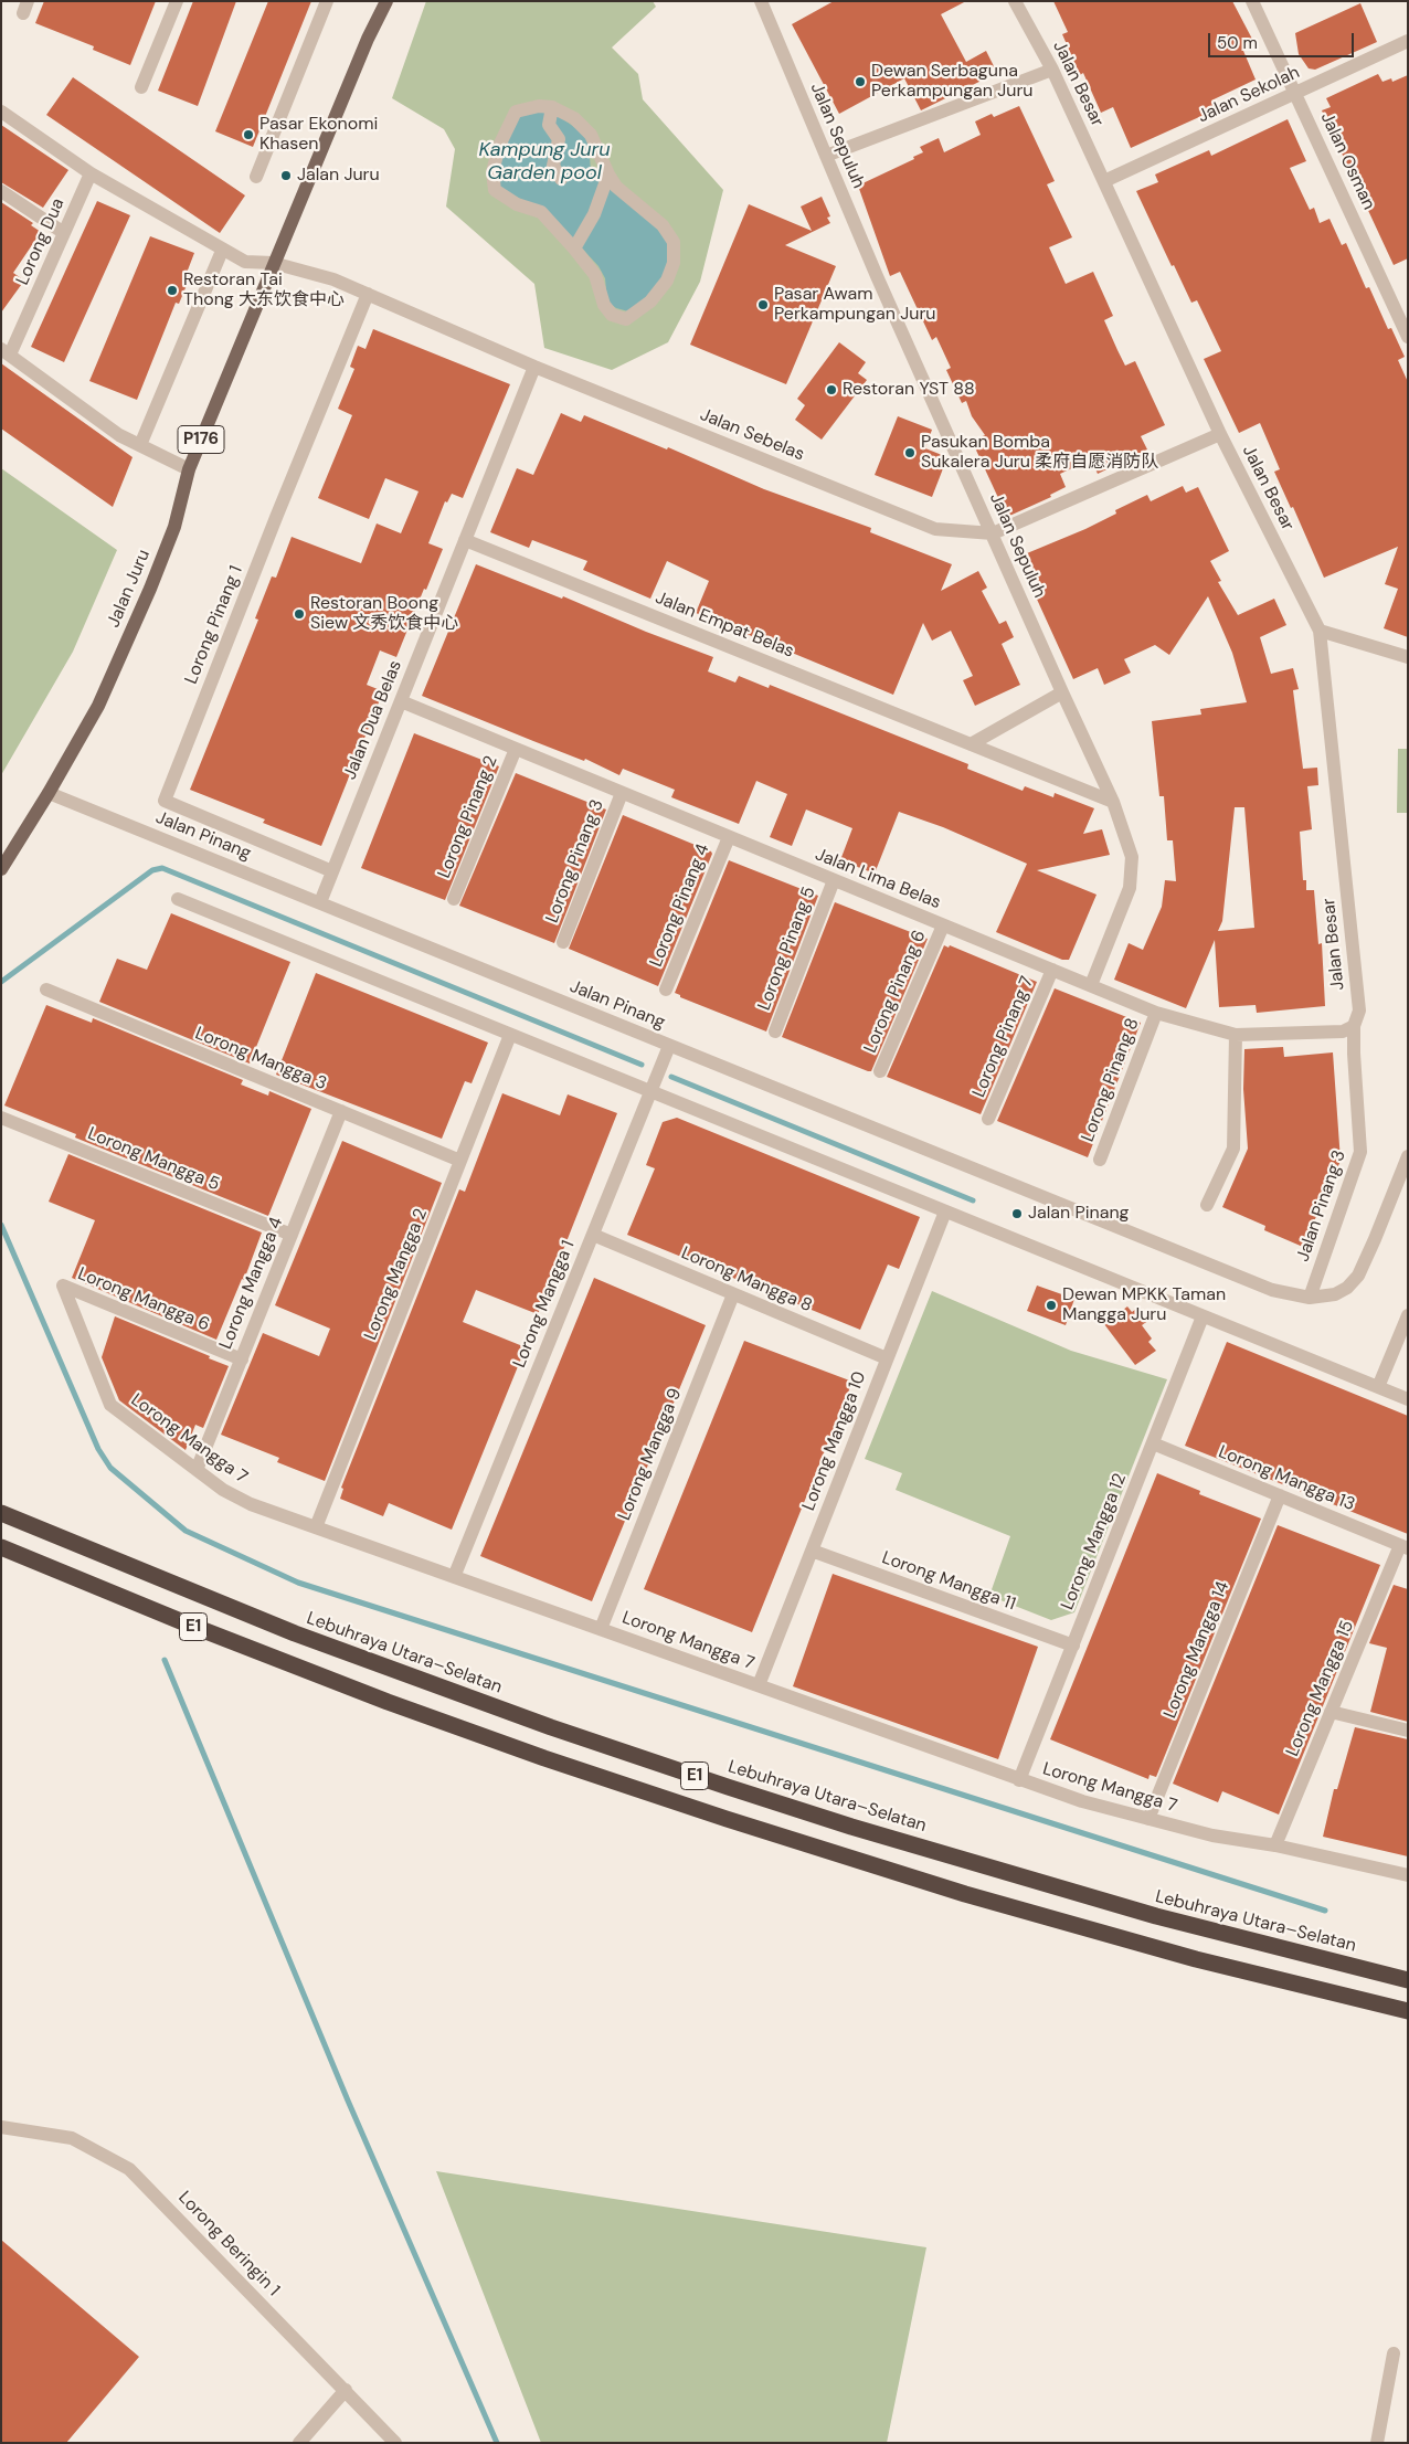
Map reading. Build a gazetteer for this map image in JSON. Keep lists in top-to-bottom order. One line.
{"streets":{"highway":["E1","Lebuhraya Utara–Selatan"],"main road":["P176","Jalan Juru"],"street":["Jalan Besar","Jalan Sekolah","Jalan Sepuluh","Jalan Osman","Lorong Dua","Jalan Sebelas","Lorong Pinang 1","Jalan Empat Belas","Jalan Dua Belas","Lorong Pinang 2","Jalan Pinang","Lorong Pinang 3","Jalan Lima Belas","Lorong Pinang 4","Lorong Pinang 5","Lorong Pinang 6","Lorong Pinang 7","Lorong Mangga 3","Lorong Pinang 8","Lorong Mangga 5","Jalan Pinang 3","Lorong Mangga 2","Lorong Mangga 8","Lorong Mangga 4","Lorong Mangga 6","Lorong Mangga 1","Lorong Mangga 7","Lorong Mangga 10","Lorong Mangga 9","Lorong Mangga 13","Lorong Mangga 12","Lorong Mangga 11","Lorong Mangga 14","Lorong Mangga 15","Lorong Beringin 1"]},"crossings":[["Jalan Besar","Jalan Sekolah"],["Jalan Besar","Jalan Sebelas"],["Jalan Besar","Jalan Lima Belas"],["Jalan Besar","Jalan Pinang 3"],["Jalan Sekolah","Jalan Osman"],["Jalan Sepuluh","Jalan Sebelas"],["Jalan Sepuluh","Jalan Empat Belas"],["Jalan Sepuluh","Jalan Lima Belas"],["Lorong Dua","Jalan Sebelas"],["Jalan Sebelas","Jalan Juru"],["Jalan Sebelas","Lorong Pinang 1"],["Jalan Sebelas","Jalan Dua Belas"],["Jalan Juru","Jalan Pinang"],["Lorong Pinang 1","Jalan Dua Belas"],["Jalan Empat Belas","Jalan Dua Belas"],["Jalan Dua Belas","Jalan Pinang"],["Jalan Dua Belas","Jalan Lima Belas"],["Lorong Pinang 2","Jalan Lima Belas"],["Jalan Pinang","Jalan Pinang 3"],["Jalan Pinang","Lorong Mangga 1"],["Lorong Pinang 3","Jalan Lima Belas"],["Jalan Lima Belas","Lorong Pinang 4"],["Jalan Lima Belas","Lorong Pinang 5"],["Jalan Lima Belas","Lorong Pinang 6"],["Jalan Lima Belas","Lorong Pinang 7"],["Jalan Lima Belas","Lorong Pinang 8"],["Jalan Lima Belas","Jalan Pinang 3"],["Lorong Mangga 3","Lorong Mangga 2"],["Lorong Mangga 3","Lorong Mangga 4"],["Lorong Mangga 5","Lorong Mangga 4"],["Lorong Mangga 2","Lorong Mangga 7"],["Lorong Mangga 8","Lorong Mangga 1"],["Lorong Mangga 8","Lorong Mangga 10"],["Lorong Mangga 8","Lorong Mangga 9"],["Lorong Mangga 4","Lorong Mangga 6"],["Lorong Mangga 4","Lorong Mangga 7"],["Lorong Mangga 6","Lorong Mangga 7"],["Lorong Mangga 1","Lorong Mangga 7"],["Lorong Mangga 7","Lorong Mangga 10"],["Lorong Mangga 7","Lorong Mangga 9"],["Lorong Mangga 7","Lorong Mangga 12"],["Lorong Mangga 7","Lorong Mangga 14"],["Lorong Mangga 7","Lorong Mangga 15"],["Lorong Mangga 10","Lorong Mangga 11"],["Lorong Mangga 13","Lorong Mangga 12"],["Lorong Mangga 13","Lorong Mangga 14"],["Lorong Mangga 13","Lorong Mangga 15"],["Lorong Mangga 12","Lorong Mangga 11"]],"water":["Kampung Juru Garden pool"],"places":["Dewan Serbaguna Perkampungan Juru","Pasar Ekonomi Khasen","Jalan Juru","Restoran Tai Thong 大东饮食中心","Pasar Awam Perkampungan Juru","Restoran YST 88","Pasukan Bomba Sukalera Juru 柔府自愿消防队","Restoran Boong Siew 文秀饮食中心","Jalan Pinang","Dewan MPKK Taman Mangga Juru"],"scale_bar":"50 m"}
